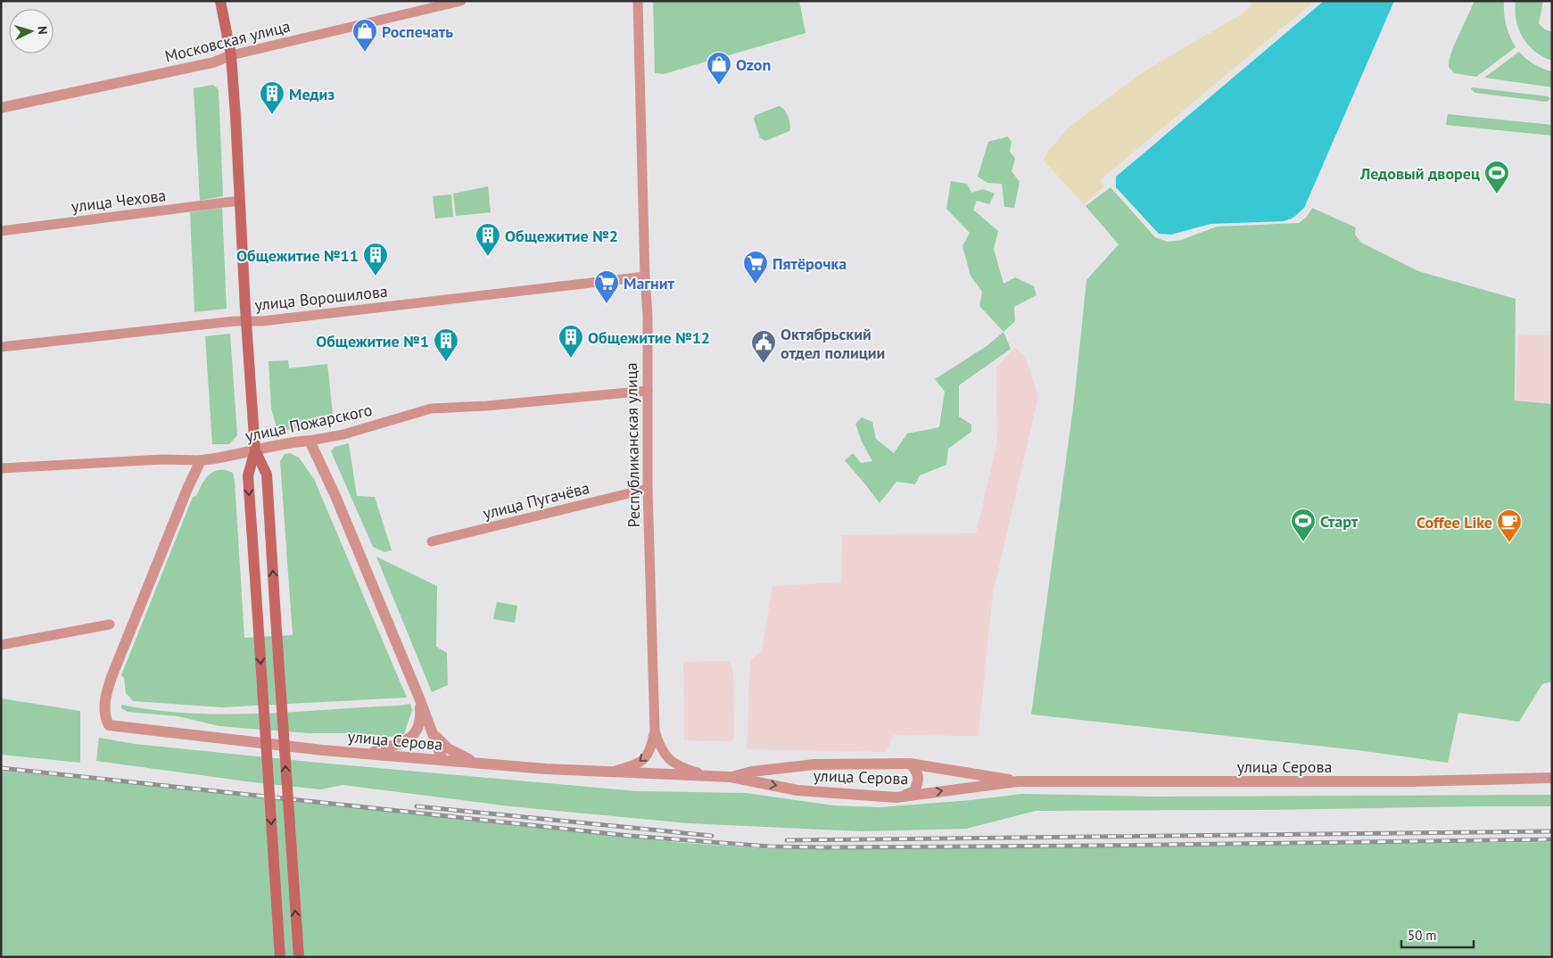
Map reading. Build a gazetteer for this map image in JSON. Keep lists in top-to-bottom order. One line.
{"streets":{"street":["Московская улица","улица Чехова","улица Ворошилова","улица Пожарского","Республиканская улица","улица Пугачёва","улица Серова"]},"crossings":[["улица Ворошилова","Республиканская улица"],["улица Пожарского","Республиканская улица"],["улица Пожарского","улица Серова"],["Республиканская улица","улица Пугачёва"],["Республиканская улица","улица Серова"]],"places":{"shop":["Роспечать","Ozon"],"building":["Медиз","Общежитие №2","Общежитие №11","Общежитие №12","Общежитие №1"],"sports":["Ледовый дворец","Старт"],"supermarket":["Пятёрочка","Магнит"],"public building":["Октябрьский отдел полиции"],"cafe":["Coffee Like"]},"scale_bar":"50 m","north":"right"}
